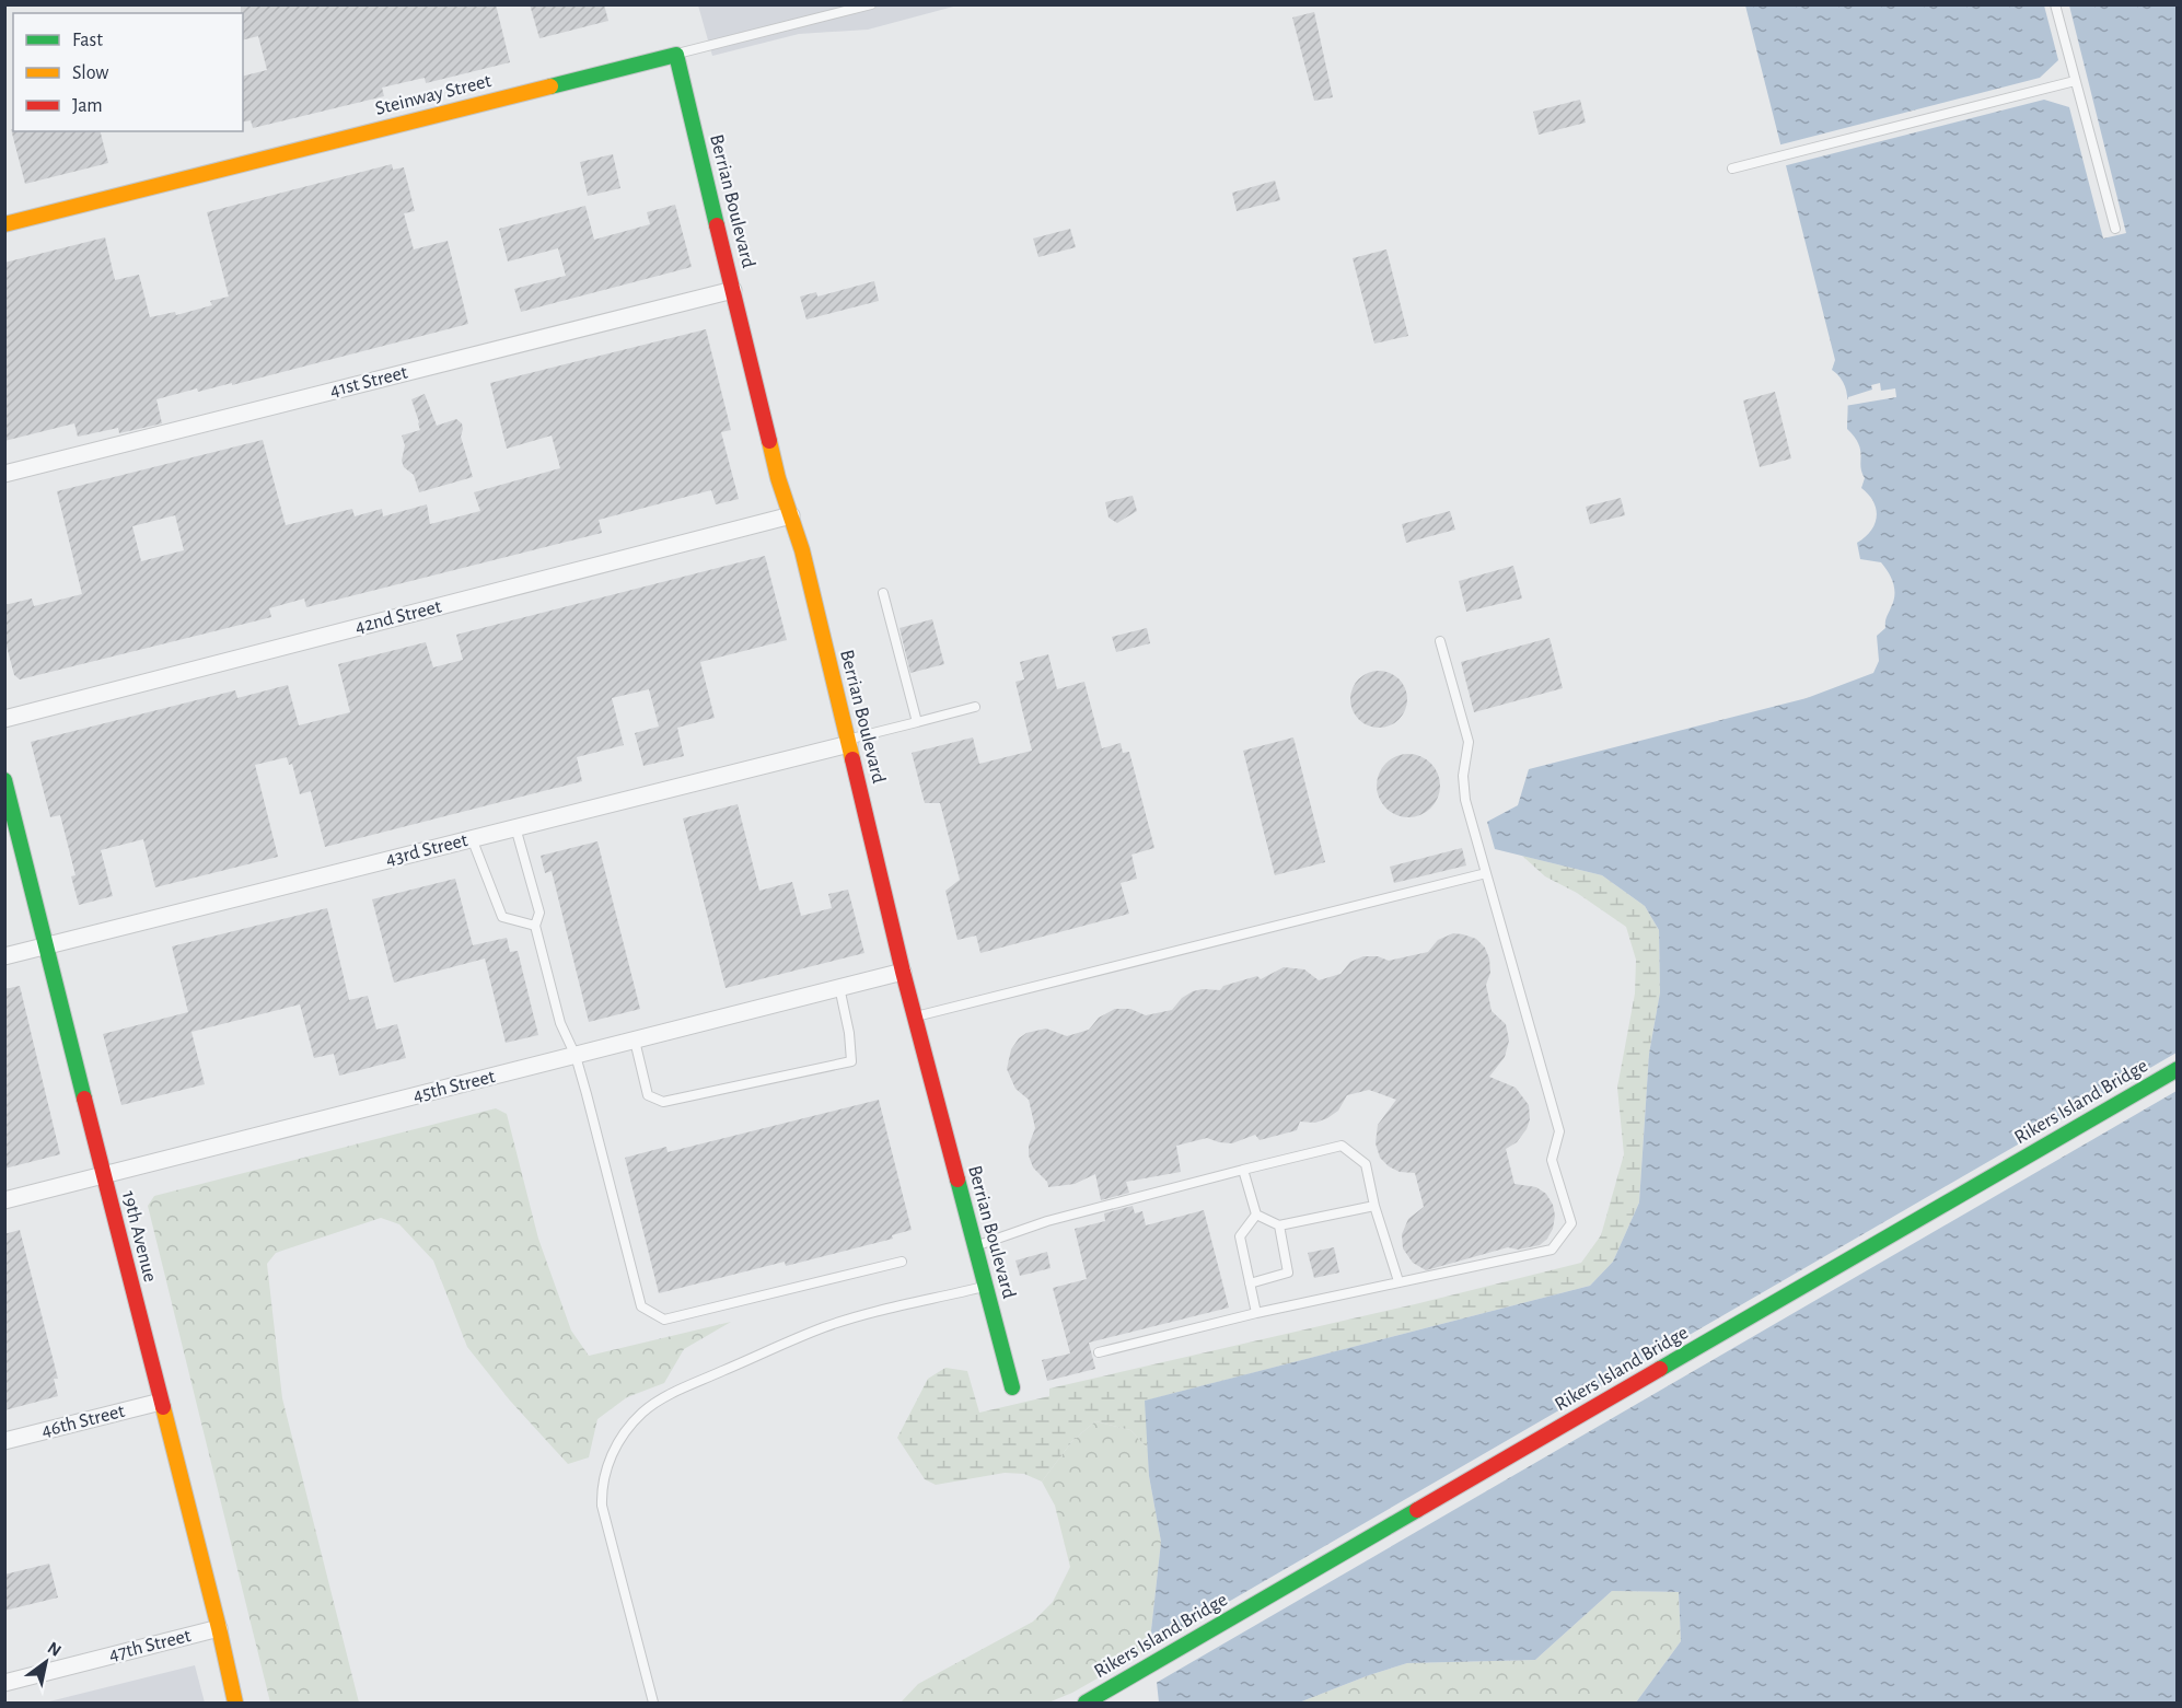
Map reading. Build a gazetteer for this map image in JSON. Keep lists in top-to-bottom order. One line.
{"streets":{"street":["Steinway Street","Berrian Boulevard","41st Street","42nd Street","43rd Street","45th Street","Rikers Island Bridge","19th Avenue","46th Street","47th Street"]},"crossings":[["Steinway Street","Berrian Boulevard"],["Berrian Boulevard","41st Street"],["Berrian Boulevard","42nd Street"],["Berrian Boulevard","43rd Street"],["Berrian Boulevard","45th Street"],["43rd Street","19th Avenue"],["45th Street","19th Avenue"],["19th Avenue","46th Street"],["19th Avenue","47th Street"]],"legend":["Fast","Slow","Jam"],"north":"top right"}
